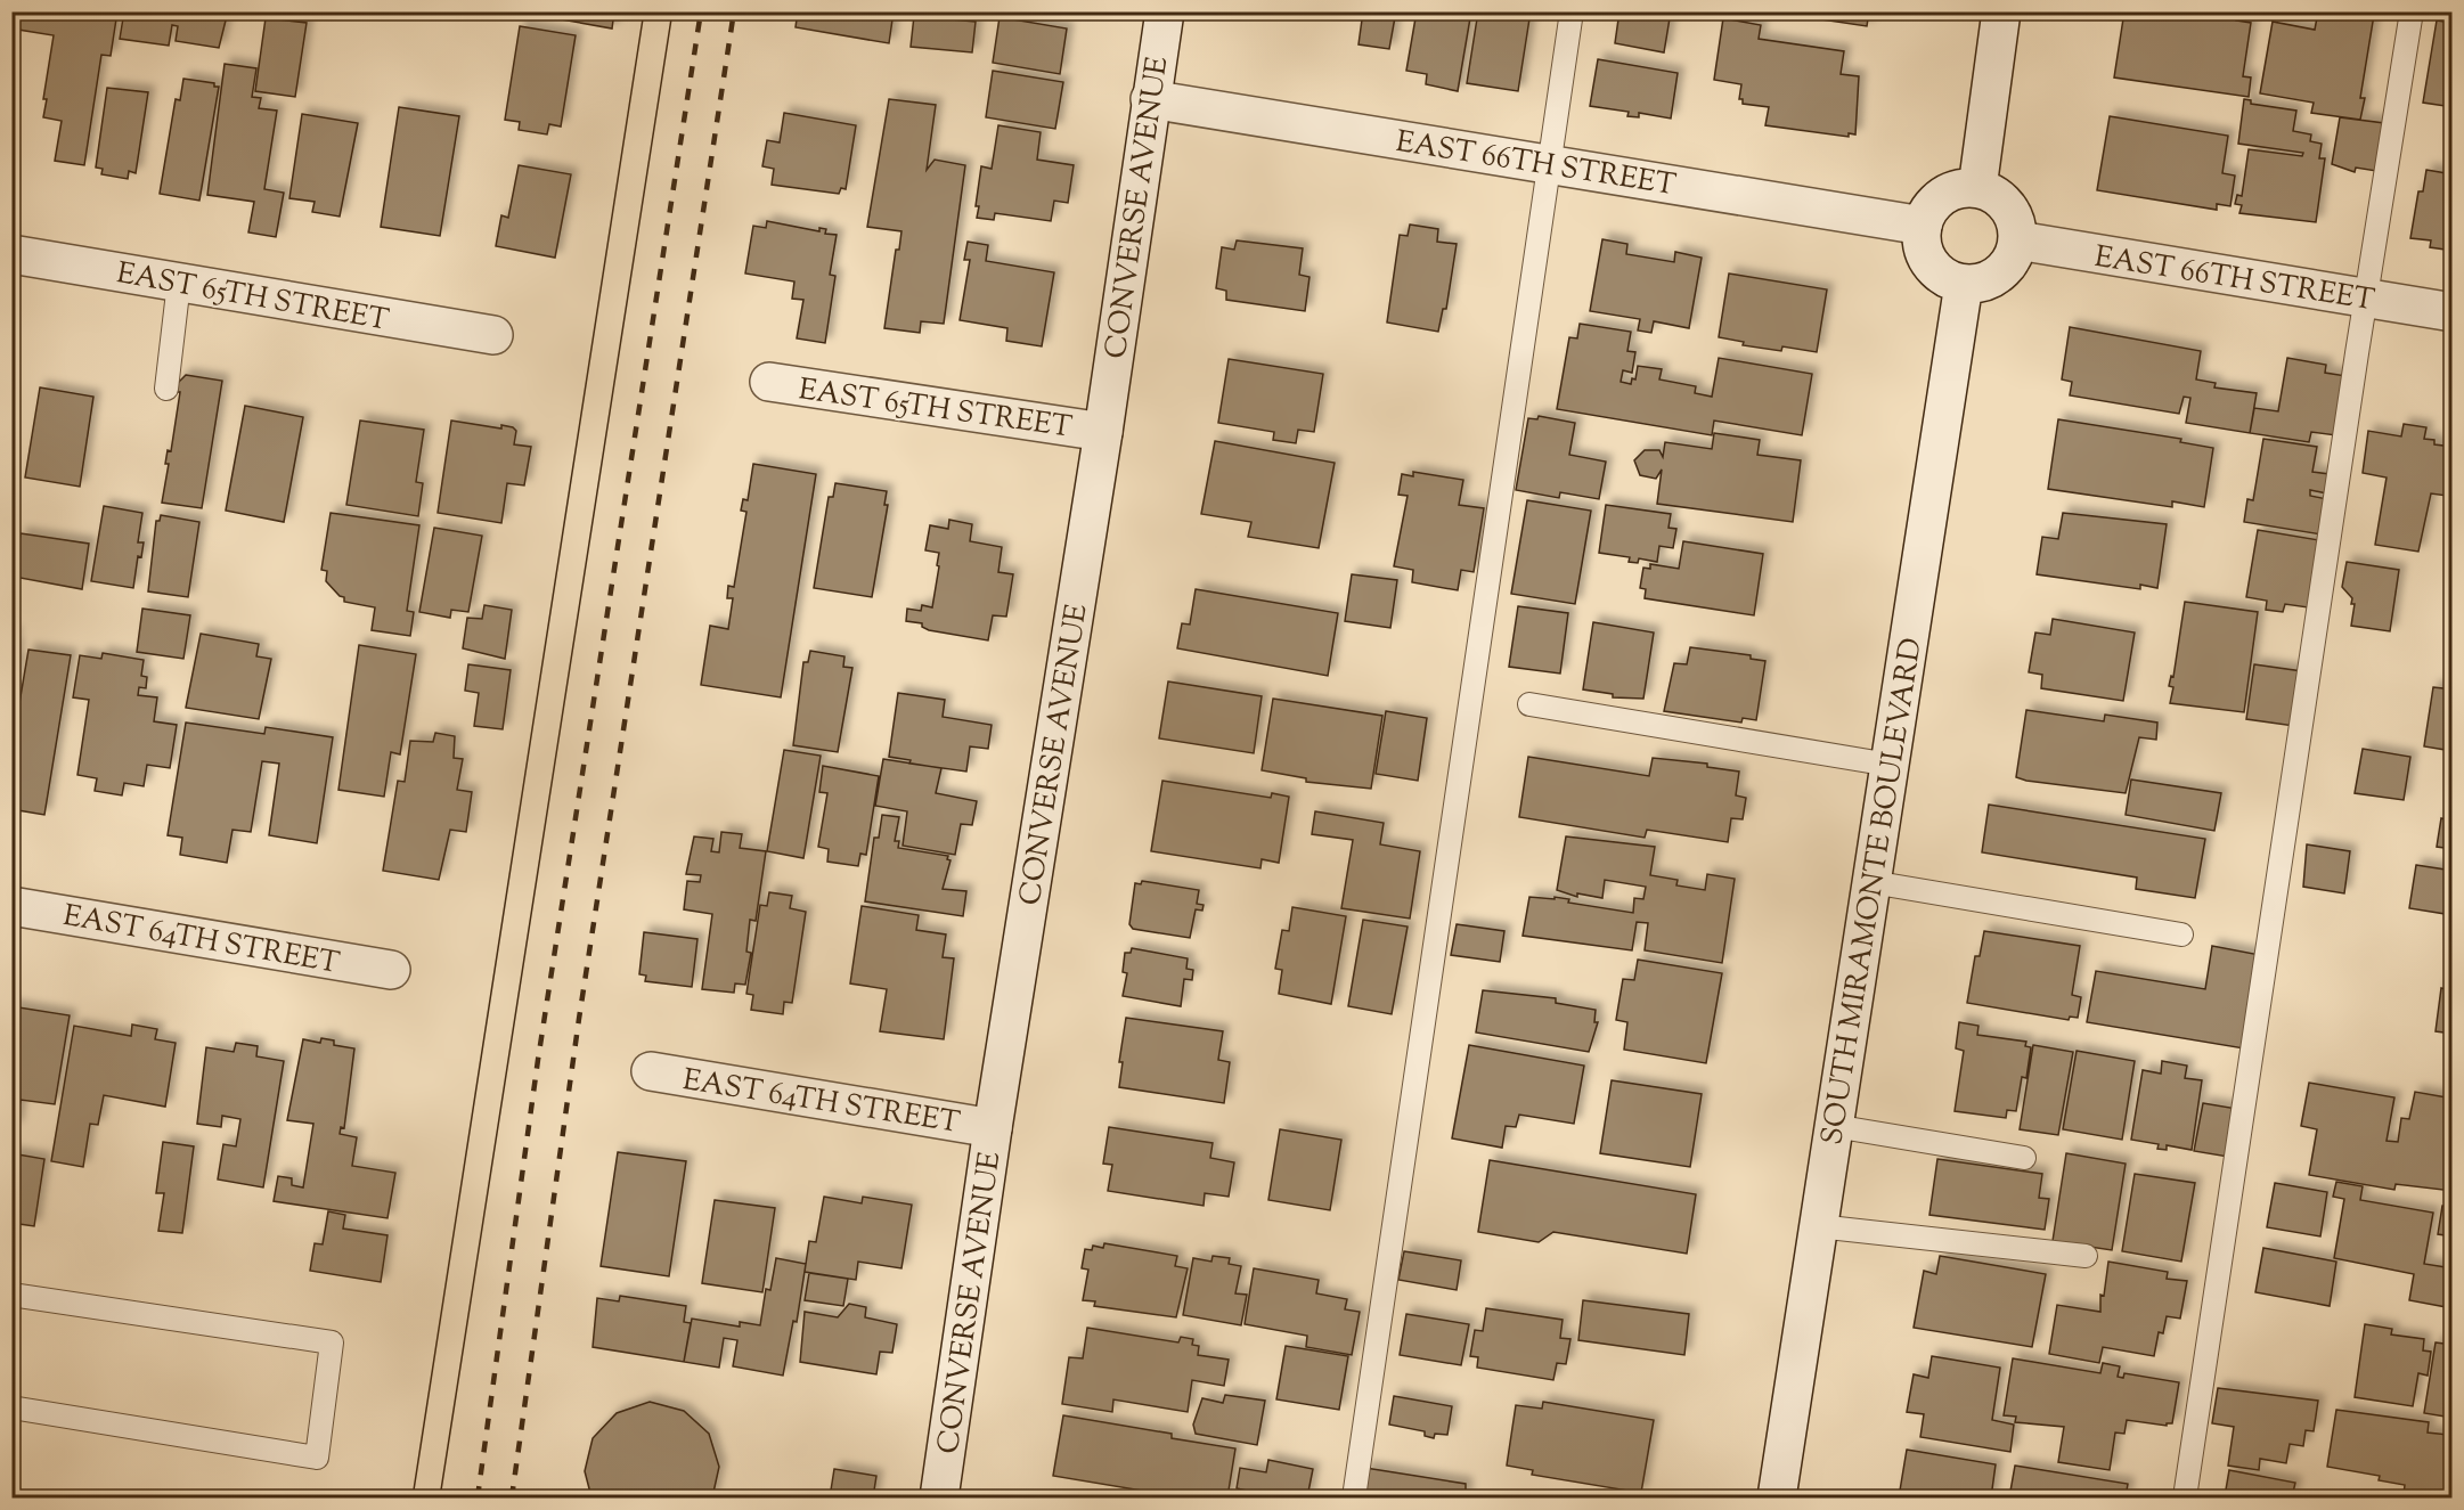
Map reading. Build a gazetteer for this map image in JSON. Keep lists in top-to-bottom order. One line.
{"streets":{"street":["EAST 66TH STREET","CONVERSE AVENUE","EAST 65TH STREET","SOUTH MIRAMONTE BOULEVARD","EAST 64TH STREET"]},"crossings":[["EAST 66TH STREET","CONVERSE AVENUE"],["EAST 66TH STREET","SOUTH MIRAMONTE BOULEVARD"],["CONVERSE AVENUE","EAST 65TH STREET"],["CONVERSE AVENUE","EAST 64TH STREET"]]}
